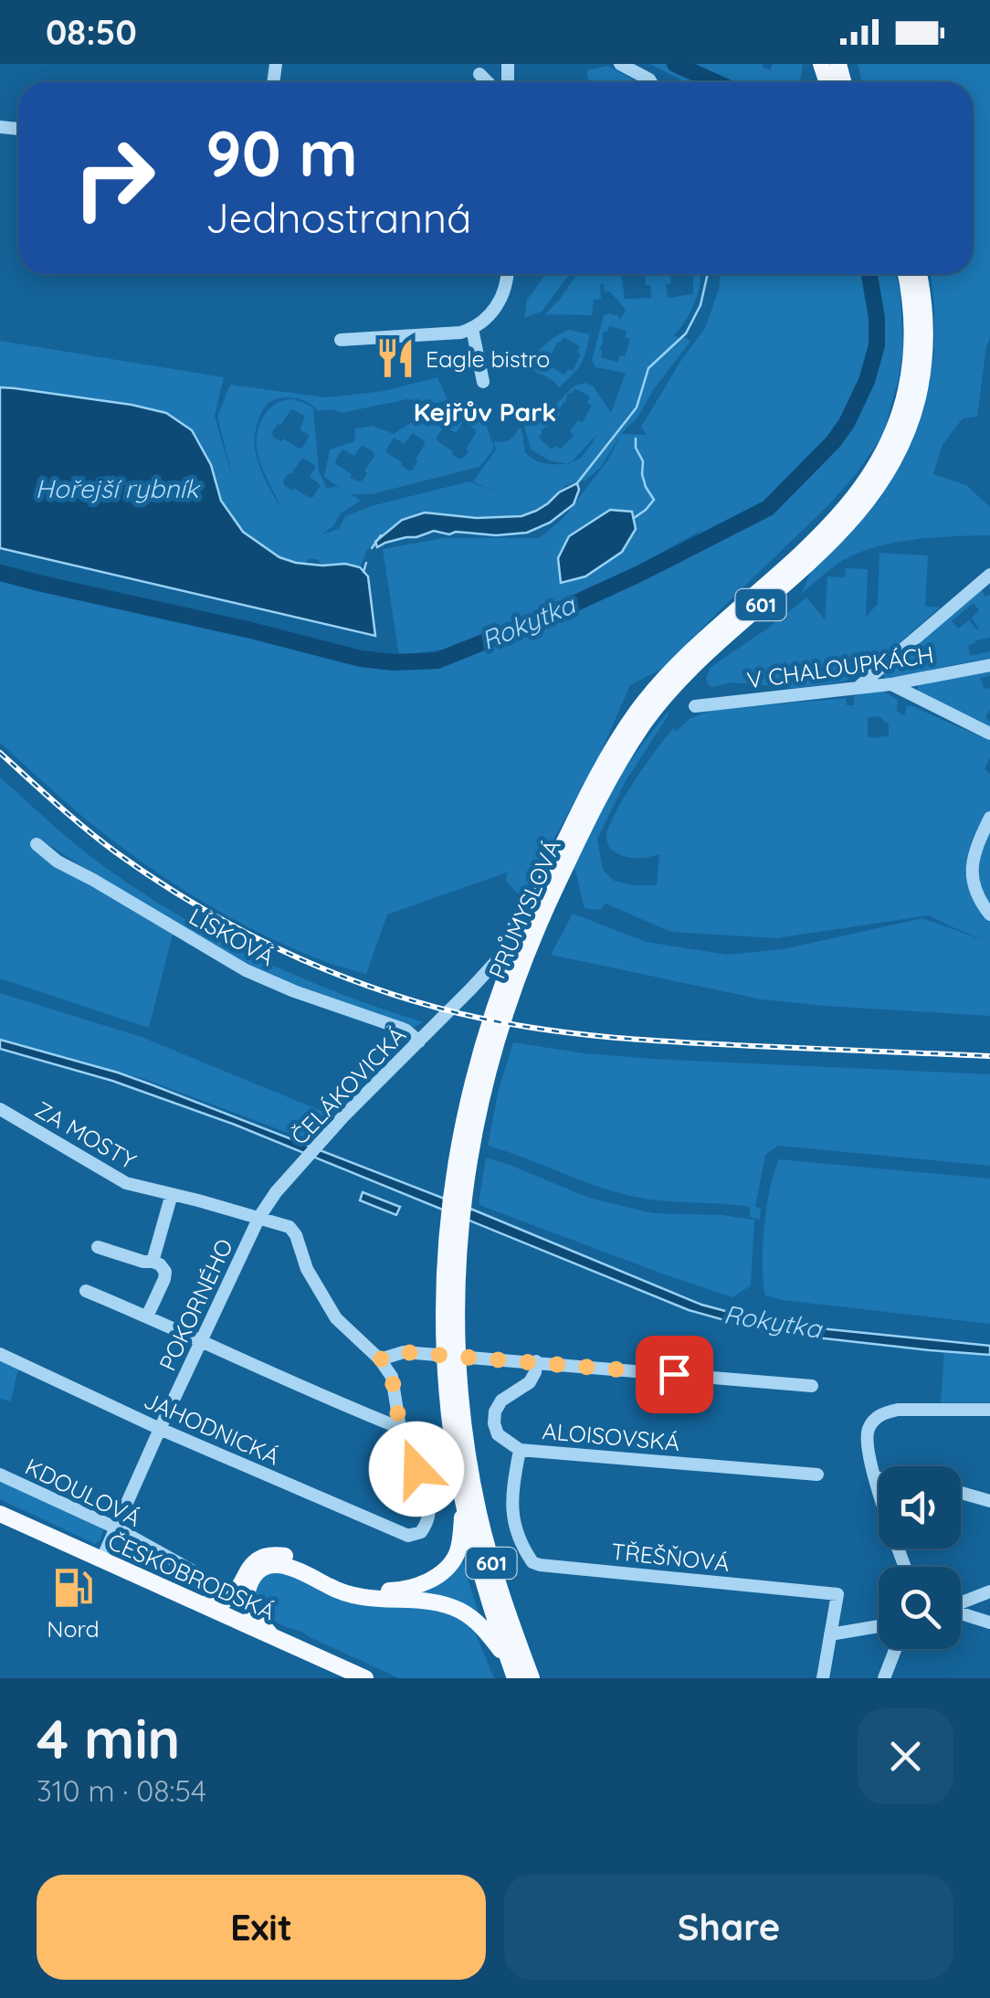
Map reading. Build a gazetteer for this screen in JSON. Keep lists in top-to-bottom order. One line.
{"streets":{"main road":["601","PRŮMYSLOVÁ","ČESKOBRODSKÁ"],"street":["V CHALOUPKÁCH","LÍSKOVÁ","ČELÁKOVICKÁ","ZA MOSTY","POKORNÉHO","JAHODNICKÁ","ALOISOVSKÁ","KDOULOVÁ","TŘEŠŇOVÁ"]},"crossings":[["PRŮMYSLOVÁ","ČELÁKOVICKÁ"],["LÍSKOVÁ","ČELÁKOVICKÁ"],["ČELÁKOVICKÁ","ZA MOSTY"],["ČELÁKOVICKÁ","POKORNÉHO"],["ZA MOSTY","POKORNÉHO"],["POKORNÉHO","JAHODNICKÁ"],["POKORNÉHO","KDOULOVÁ"],["POKORNÉHO","ČESKOBRODSKÁ"],["ALOISOVSKÁ","TŘEŠŇOVÁ"]],"districts":["Kejřův Park"],"water":["Hořejší rybník","Rokytka"],"places":{"restaurant":["Eagle bistro"],"fuel station":["Nord"]},"page":{"status":"08:50","turn":["90 m","Jednostranná"],"heading":["4 min","310 m · 08:54"],"buttons":["Exit","Share"]}}
